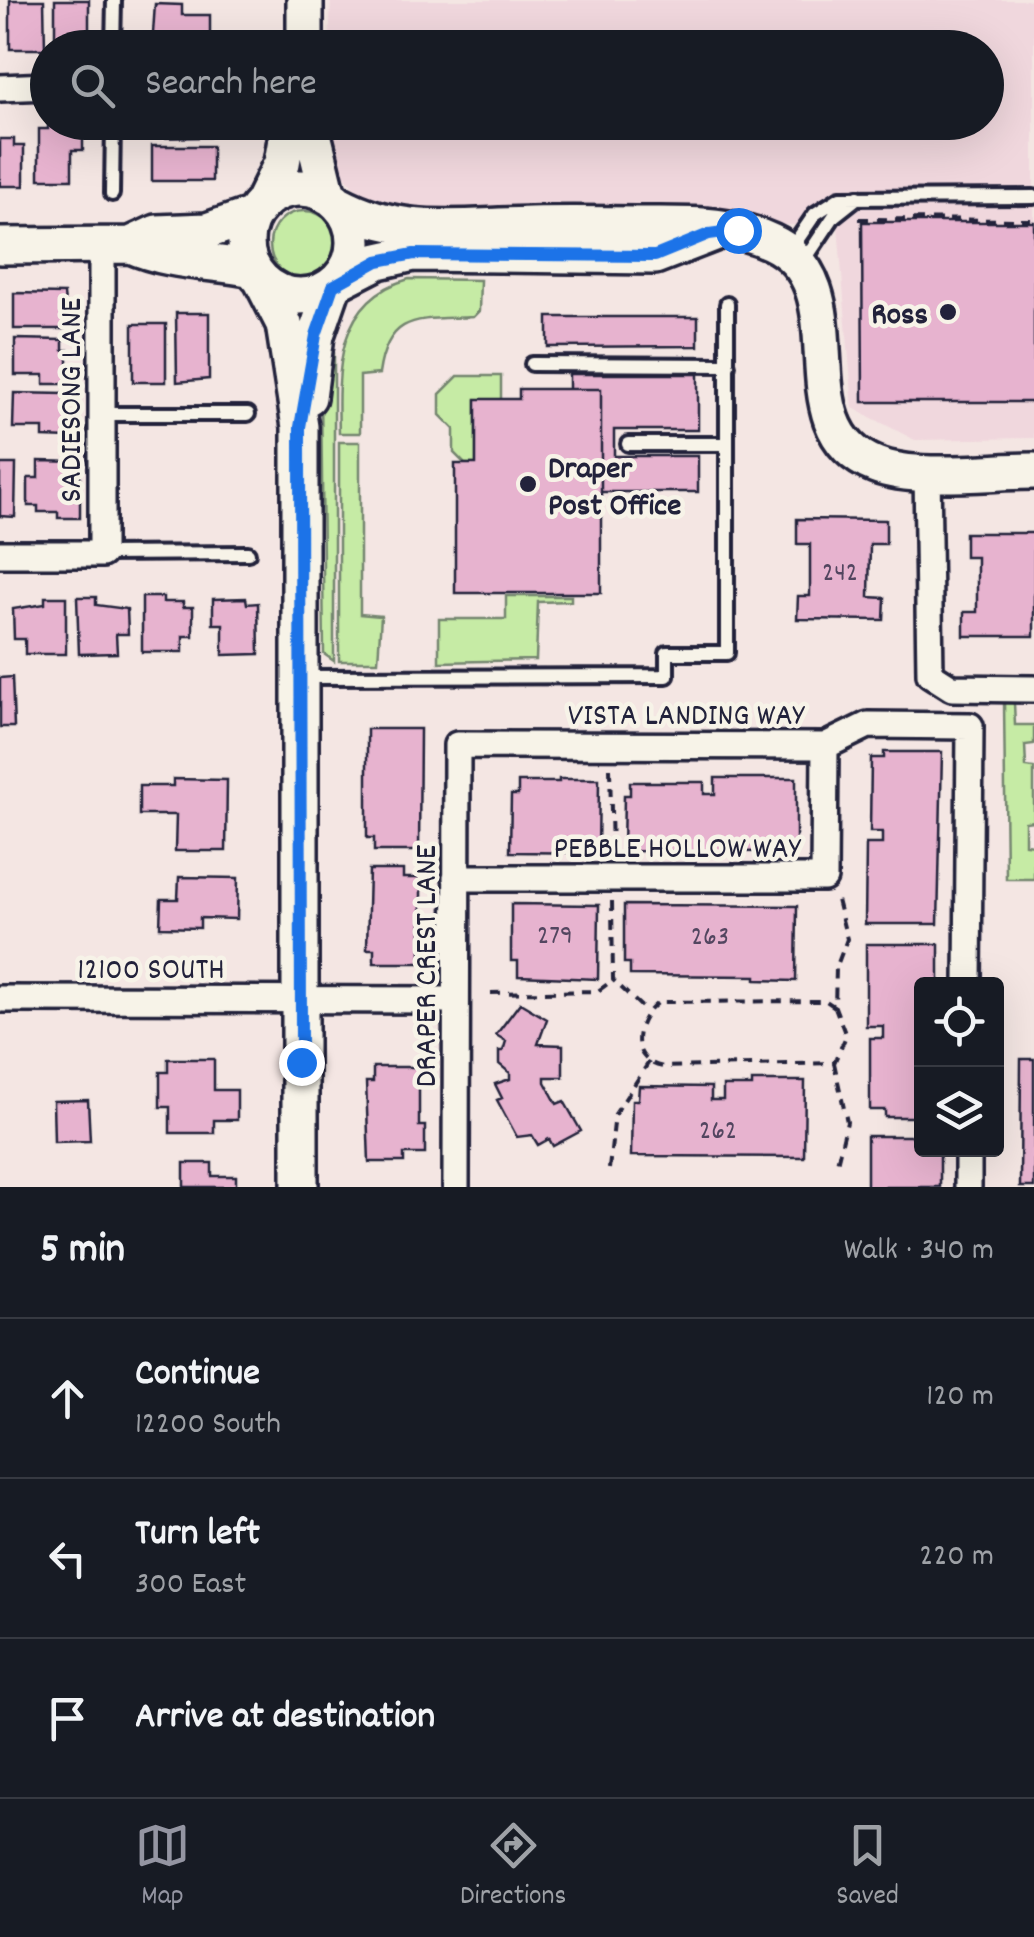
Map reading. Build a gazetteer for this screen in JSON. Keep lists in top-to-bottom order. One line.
{"streets":{"street":["SADIESONG LANE","VISTA LANDING WAY","PEBBLE HOLLOW WAY","DRAPER CREST LANE","12100 SOUTH"]},"crossings":[["VISTA LANDING WAY","PEBBLE HOLLOW WAY"],["VISTA LANDING WAY","DRAPER CREST LANE"],["PEBBLE HOLLOW WAY","DRAPER CREST LANE"],["DRAPER CREST LANE","12100 SOUTH"]],"places":["Ross","Draper Post Office"],"house_numbers":["242","279","263","262"],"page":{"search":"Search here","heading":["5 min","Walk · 340 m"],"list":[["Continue","12200 South","120 m"],["Turn left","300 East","220 m"],"Arrive at destination"],"nav":["Map","Directions","Saved"]}}
